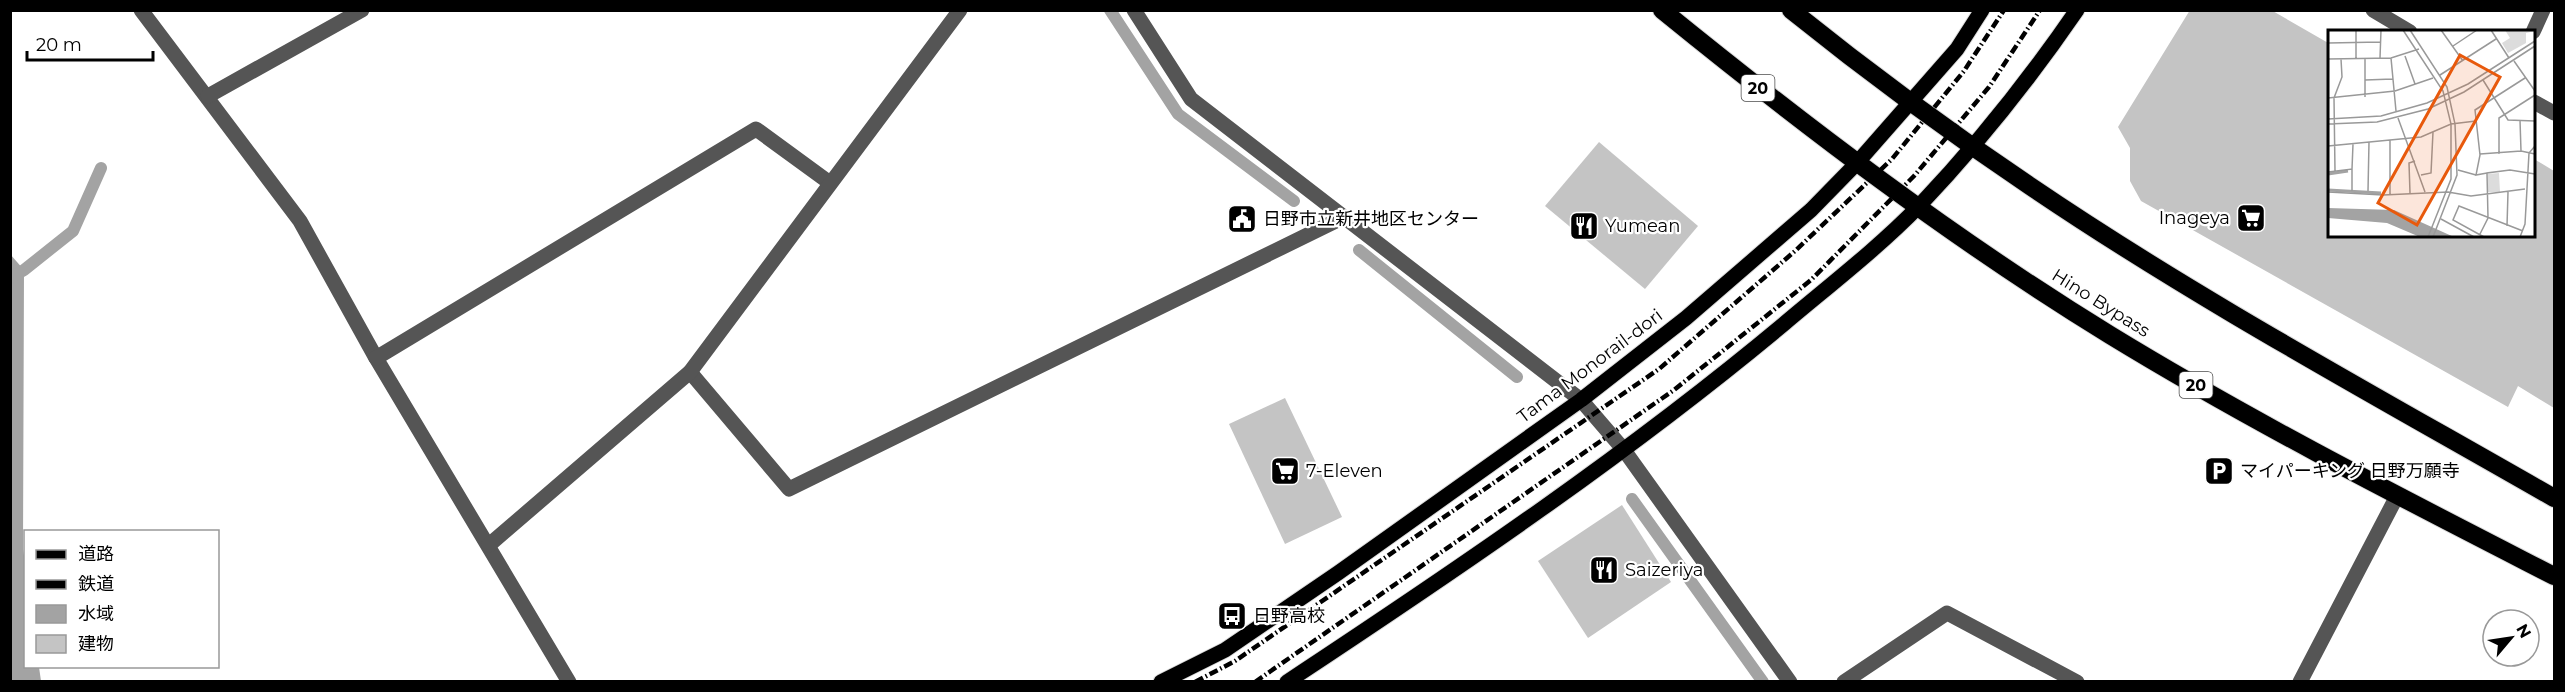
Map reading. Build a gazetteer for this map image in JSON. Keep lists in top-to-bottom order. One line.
{"streets":{"highway":["20","Hino Bypass"],"main road":["Tama Monorail-dori"]},"crossings":[["Hino Bypass","Tama Monorail-dori"]],"places":{"supermarket":["Inageya","7-Eleven"],"public building":["日野市立新井地区センター"],"restaurant":["Yumean","Saizeriya"],"parking":["マイパーキング 日野万願寺"],"bus stop":["日野高校"]},"legend":["道路","鉄道","水域","建物"],"scale_bar":"20 m","north":"top right"}
